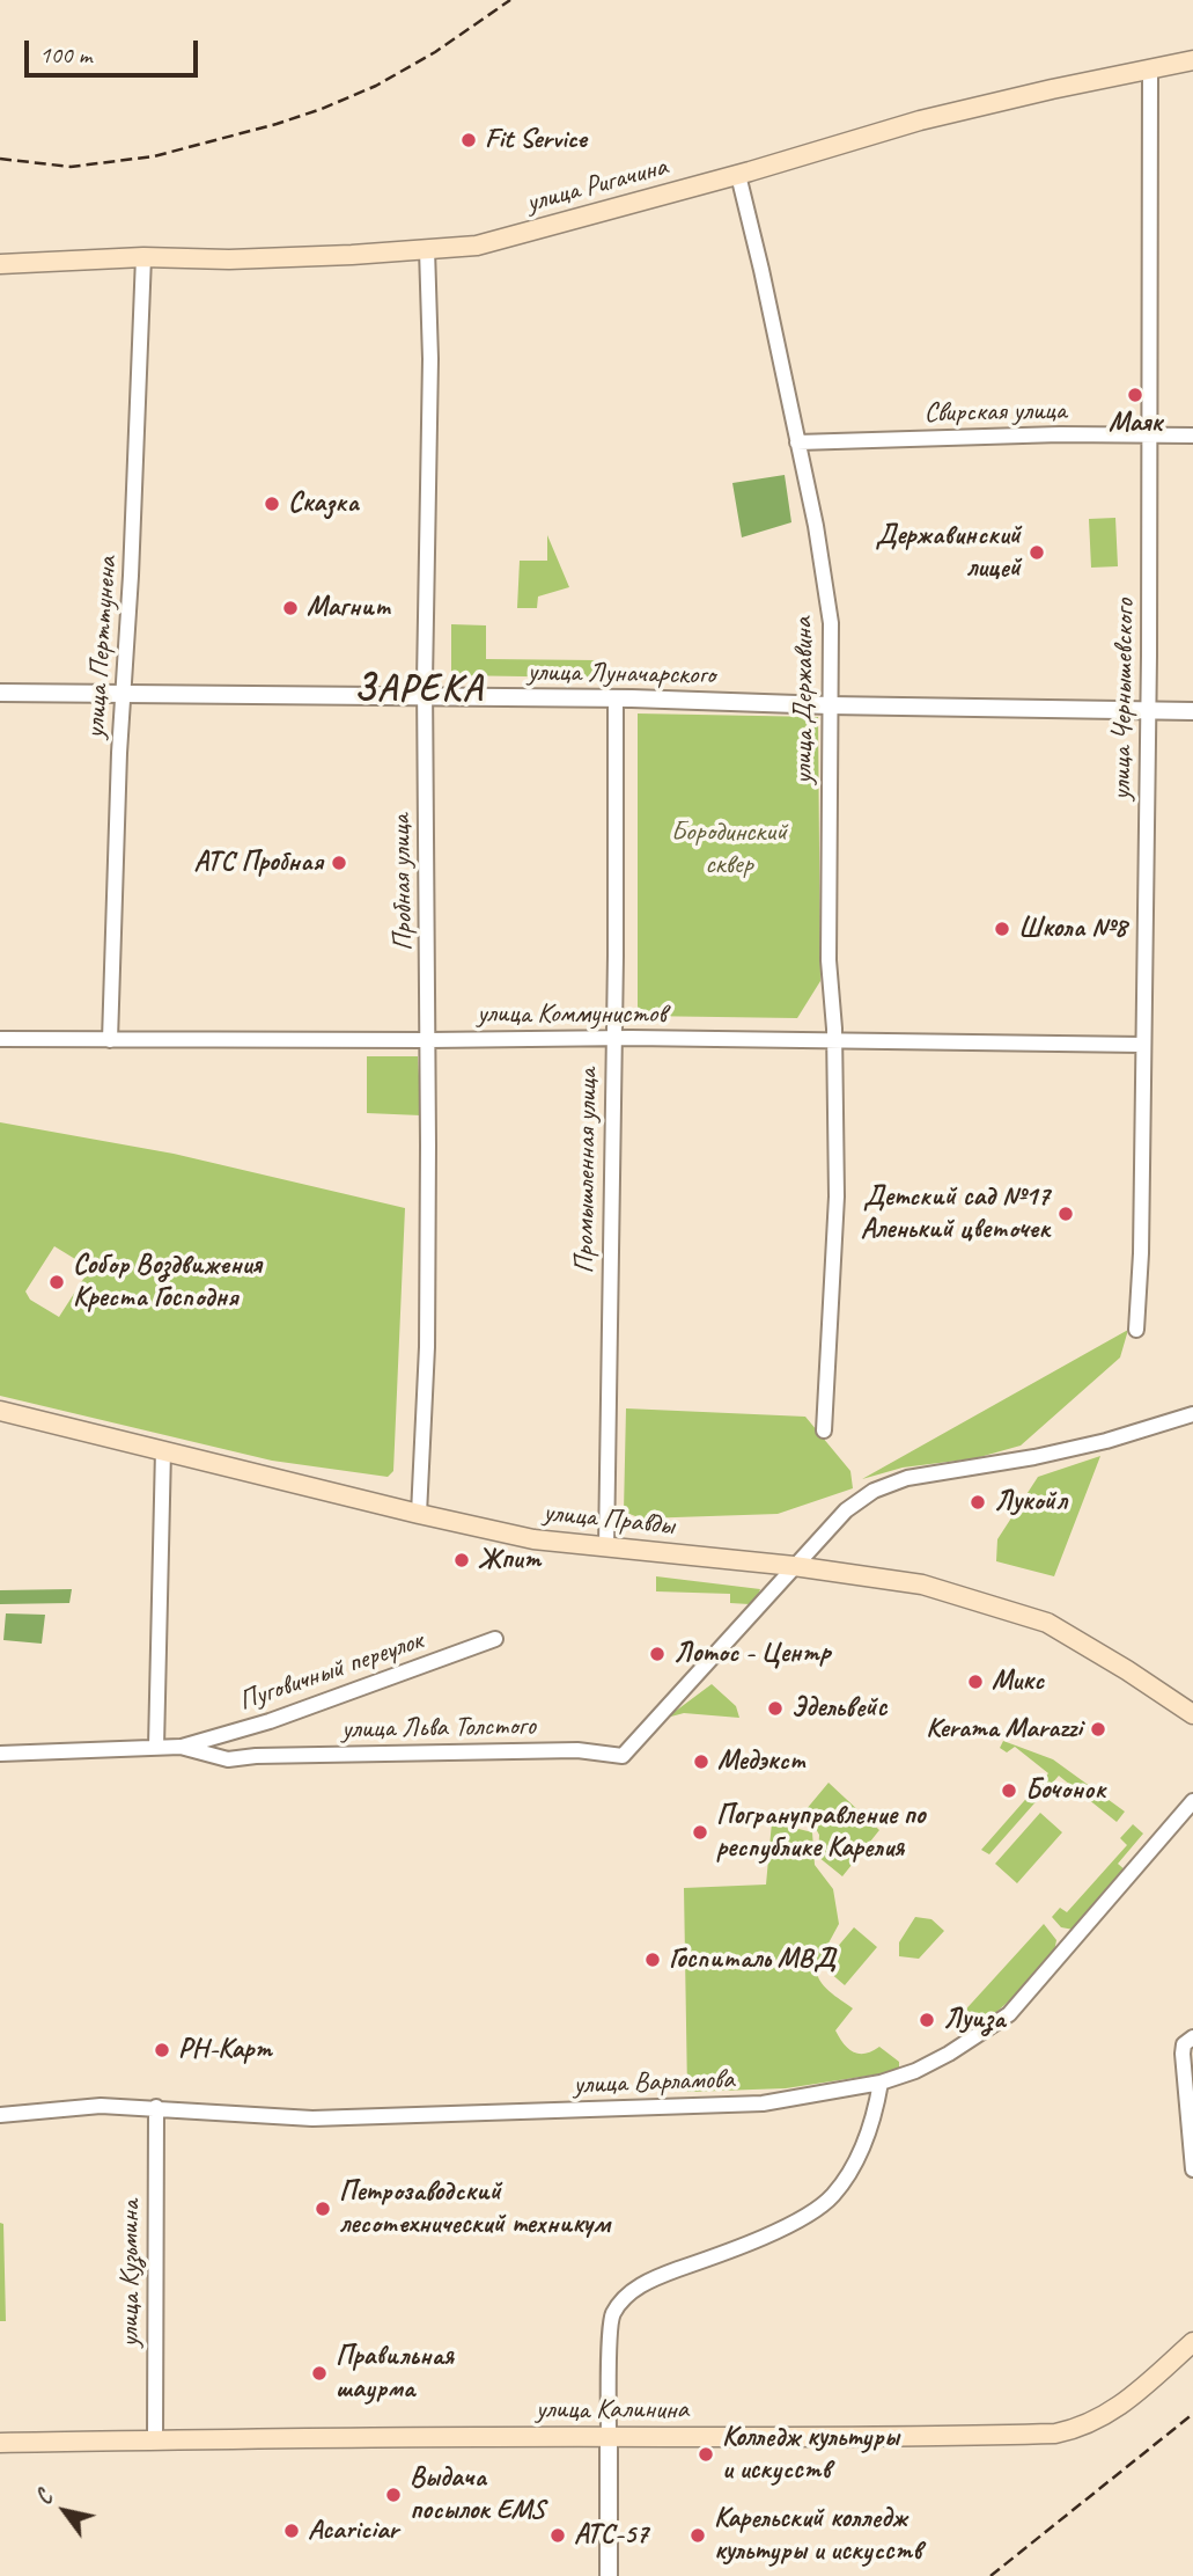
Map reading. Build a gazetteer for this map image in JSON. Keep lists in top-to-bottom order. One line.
{"streets":{"main road":["улица Ригачина","улица Правды","улица Калинина"],"street":["Свирская улица","улица Перттунена","улица Луначарского","улица Чернышевского","улица Державина","Пробная улица","улица Коммунистов","Промышленная улица","Пуговичный переулок","улица Льва Толстого","улица Варламова","улица Кузьмина"]},"crossings":[["улица Ригачина","улица Перттунена"],["улица Ригачина","улица Чернышевского"],["улица Ригачина","улица Державина"],["улица Ригачина","Пробная улица"],["Свирская улица","улица Чернышевского"],["Свирская улица","улица Державина"],["улица Перттунена","улица Луначарского"],["улица Перттунена","улица Коммунистов"],["улица Луначарского","улица Чернышевского"],["улица Луначарского","улица Державина"],["улица Луначарского","Пробная улица"],["улица Луначарского","Промышленная улица"],["улица Чернышевского","улица Коммунистов"],["улица Державина","улица Коммунистов"],["Пробная улица","улица Коммунистов"],["Пробная улица","улица Правды"],["улица Коммунистов","Промышленная улица"],["Промышленная улица","улица Правды"],["улица Правды","улица Льва Толстого"],["Пуговичный переулок","улица Льва Толстого"],["улица Варламова","улица Кузьмина"],["улица Кузьмина","улица Калинина"]],"districts":["ЗАРЕКА"],"parks":["Бородинский сквер"],"places":["Fit Service","Маяк","Сказка","Державинский лицей","Магнит","АТС Пробная","Школа №8","Детский сад №17 Аленький цветочек","Собор Воздвижения Креста Господня","Лукойл","Жпит","Лотос - Центр","Микс","Эдельвейс","Kerama Marazzi","Медэкст","Бочонок","Погрануправление по республике Карелия","Госпиталь МВД","Луиза","РН-Карт","Петрозаводский лесотехнический техникум","Правильная шаурма","Колледж культуры и искусств","Выдача посылок EMS","Acariciar","АТС-57","Карельский колледж культуры и искусств"],"scale_bar":"100 m","north":"top left"}
